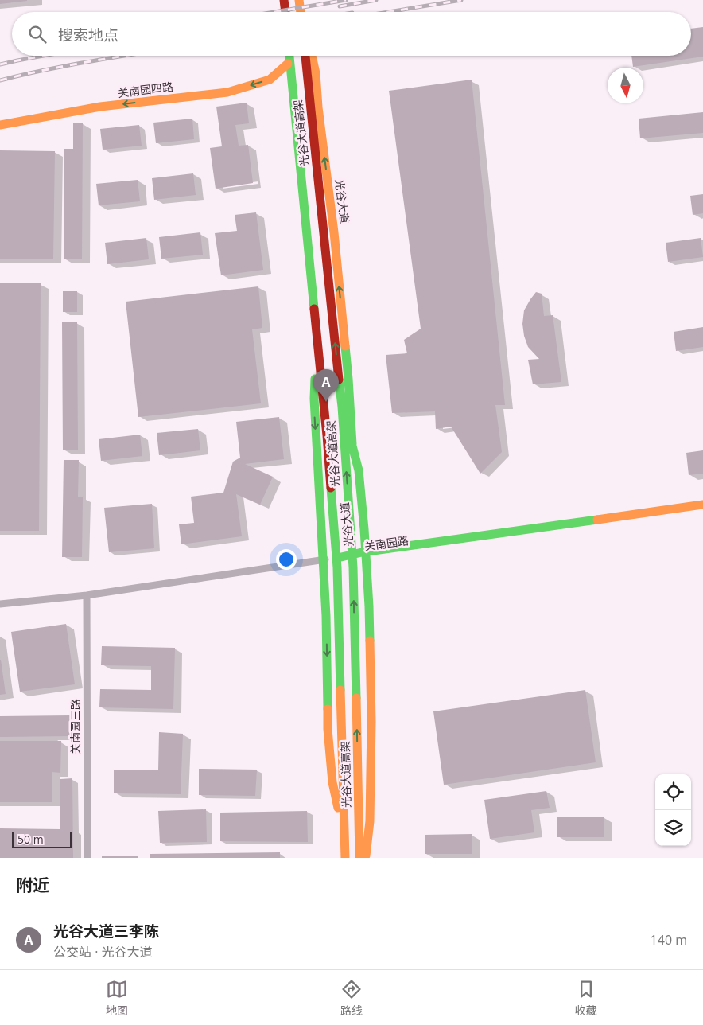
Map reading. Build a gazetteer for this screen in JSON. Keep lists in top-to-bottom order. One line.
{"streets":{"main road":["关南园四路","光谷大道高架","光谷大道","关南园路"],"street":["关南园三路"]},"crossings":[["关南园四路","光谷大道"],["光谷大道","关南园路"]],"one_way":["关南园四路"],"scale_bar":"50 m","north":"bottom","page":{"search":"搜索地点","pins":"A","scale":"50 m","heading":"附近","list":[{"mark":"A","name":"光谷大道三李陈","note":"公交站 · 光谷大道","value":"140 m"}],"nav":["地图","路线","收藏"]}}
